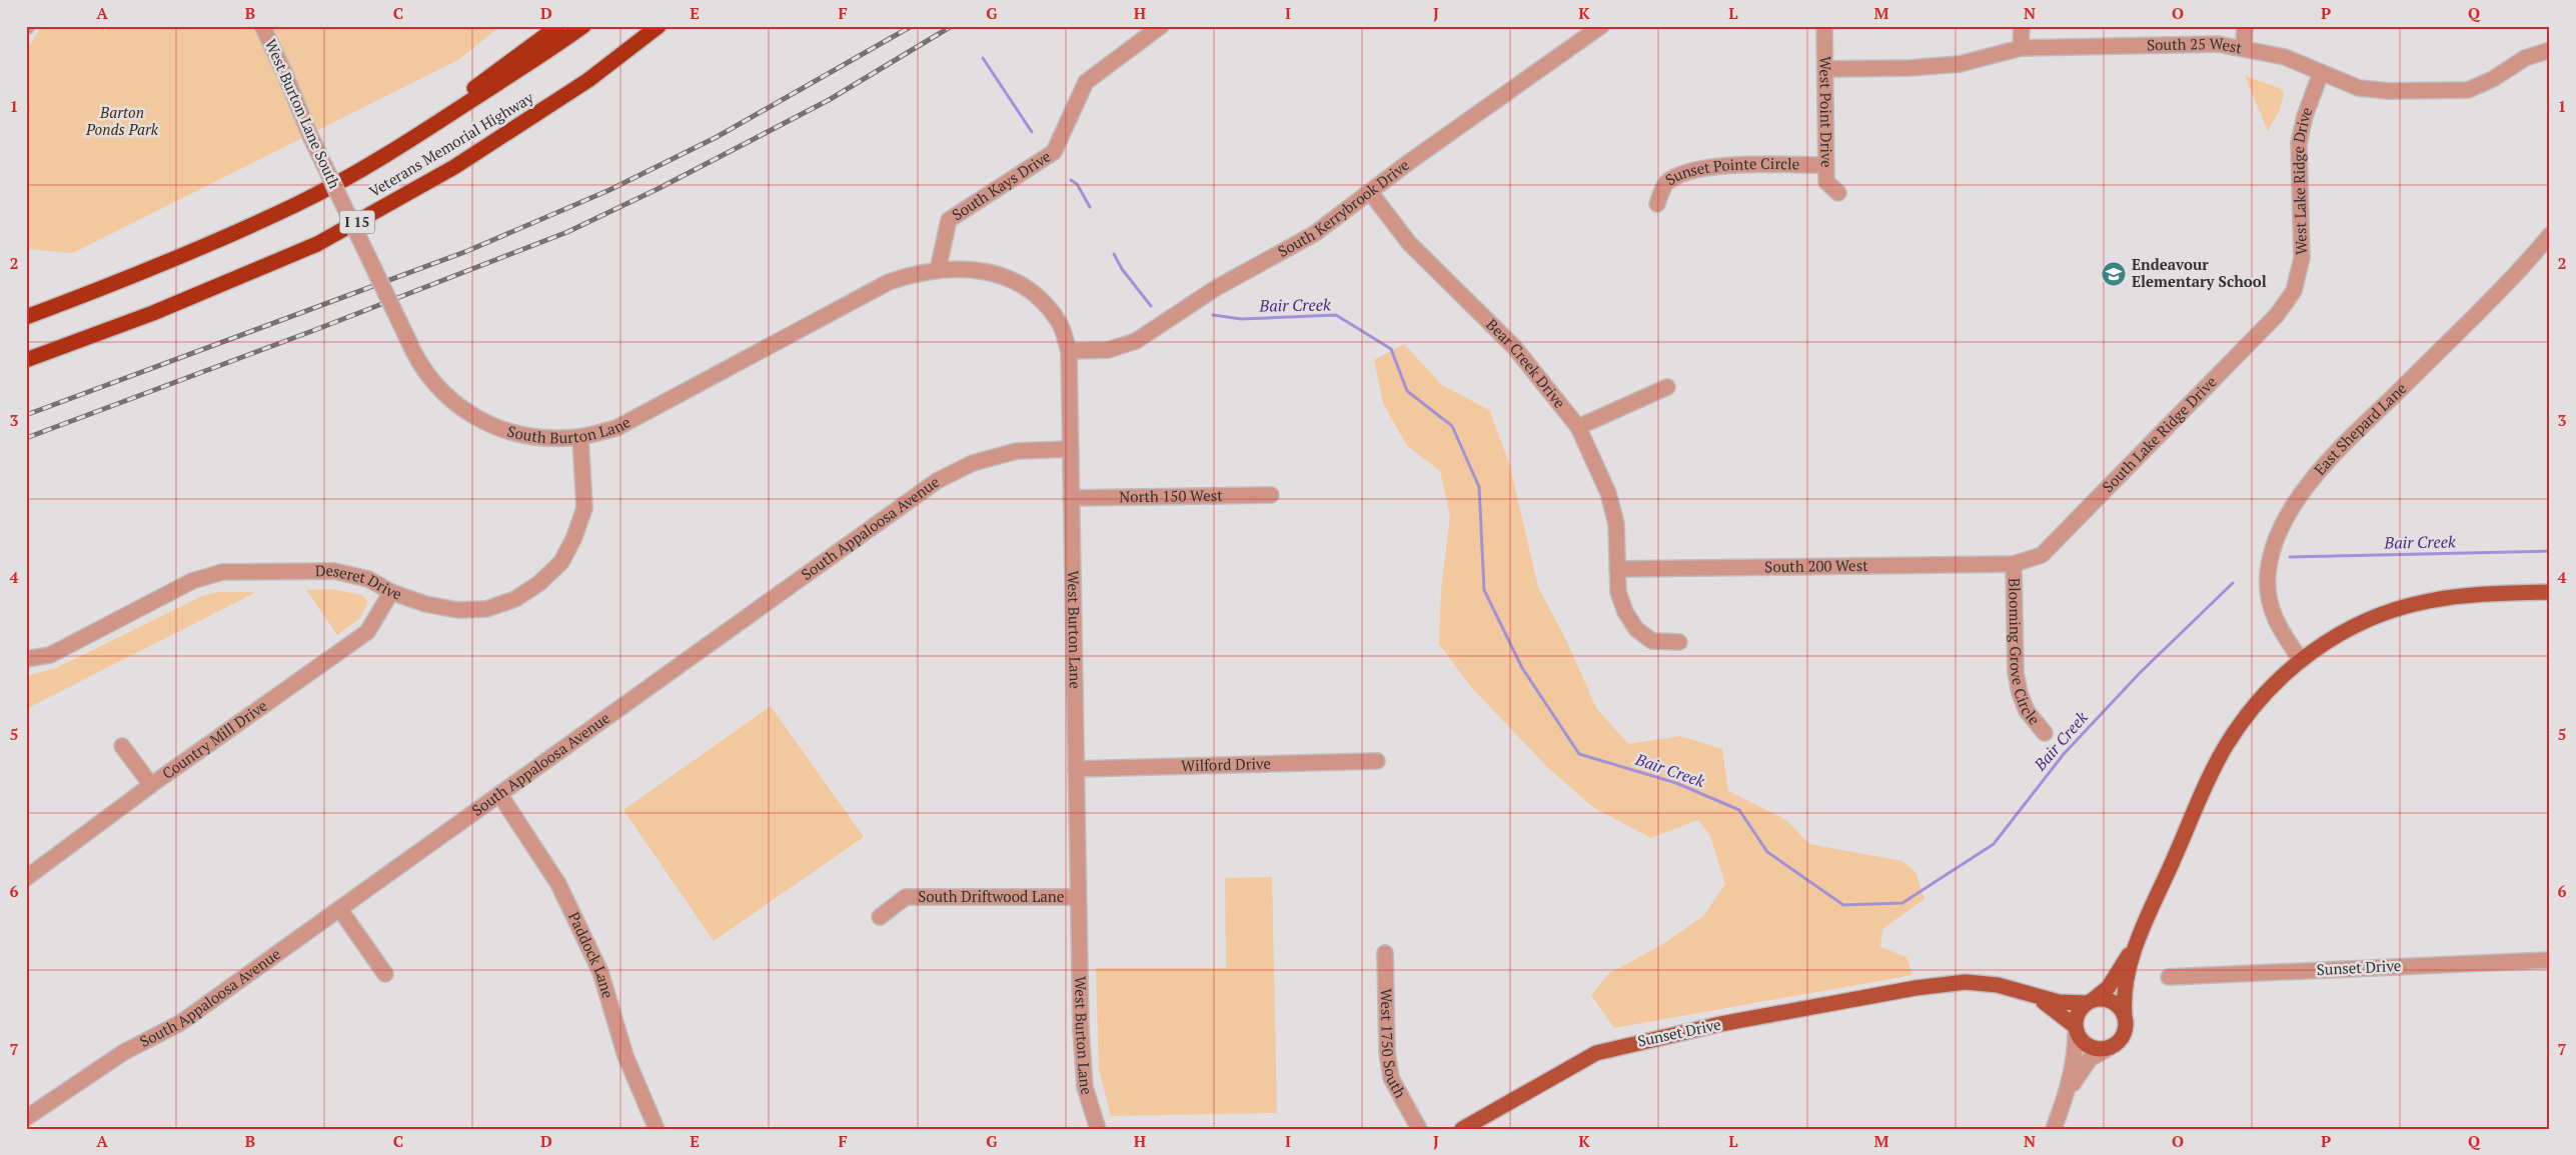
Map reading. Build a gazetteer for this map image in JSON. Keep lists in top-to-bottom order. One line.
{"streets":{"highway":["Veterans Memorial Highway","I 15"],"main road":["Sunset Drive"],"street":["South 25 West","West Point Drive","West Burton Lane South","Sunset Pointe Circle","West Lake Ridge Drive","South Kays Drive","South Kerrybrook Drive","Bear Creek Drive","South Burton Lane","East Shepard Lane","South Lake Ridge Drive","North 150 West","South Appaloosa Avenue","South 200 West","Deseret Drive","West Burton Lane","Blooming Grove Circle","Country Mill Drive","Wilford Drive","South Driftwood Lane","Paddock Lane","West 1750 South"]},"crossings":[["South 25 West","West Point Drive"],["South 25 West","West Lake Ridge Drive"],["West Point Drive","Sunset Pointe Circle"],["West Burton Lane South","South Burton Lane"],["West Lake Ridge Drive","South Lake Ridge Drive"],["South Kays Drive","West Burton Lane"],["South Kerrybrook Drive","Bear Creek Drive"],["South Kerrybrook Drive","West Burton Lane"],["Bear Creek Drive","South 200 West"],["South Burton Lane","Deseret Drive"],["South Burton Lane","West Burton Lane"],["South Lake Ridge Drive","South 200 West"],["South Lake Ridge Drive","Blooming Grove Circle"],["North 150 West","West Burton Lane"],["South Appaloosa Avenue","West Burton Lane"],["South Appaloosa Avenue","Paddock Lane"],["South 200 West","Blooming Grove Circle"],["Deseret Drive","Country Mill Drive"],["West Burton Lane","Wilford Drive"],["West Burton Lane","South Driftwood Lane"]],"water":["Bair Creek"],"parks":["Barton Ponds Park"],"places":{"school or university":["Endeavour Elementary School"]},"grid":{"columns":["A","B","C","D","E","F","G","H","I","J","K","L","M","N","O","P","Q"],"rows":["1","2","3","4","5","6","7"]}}
